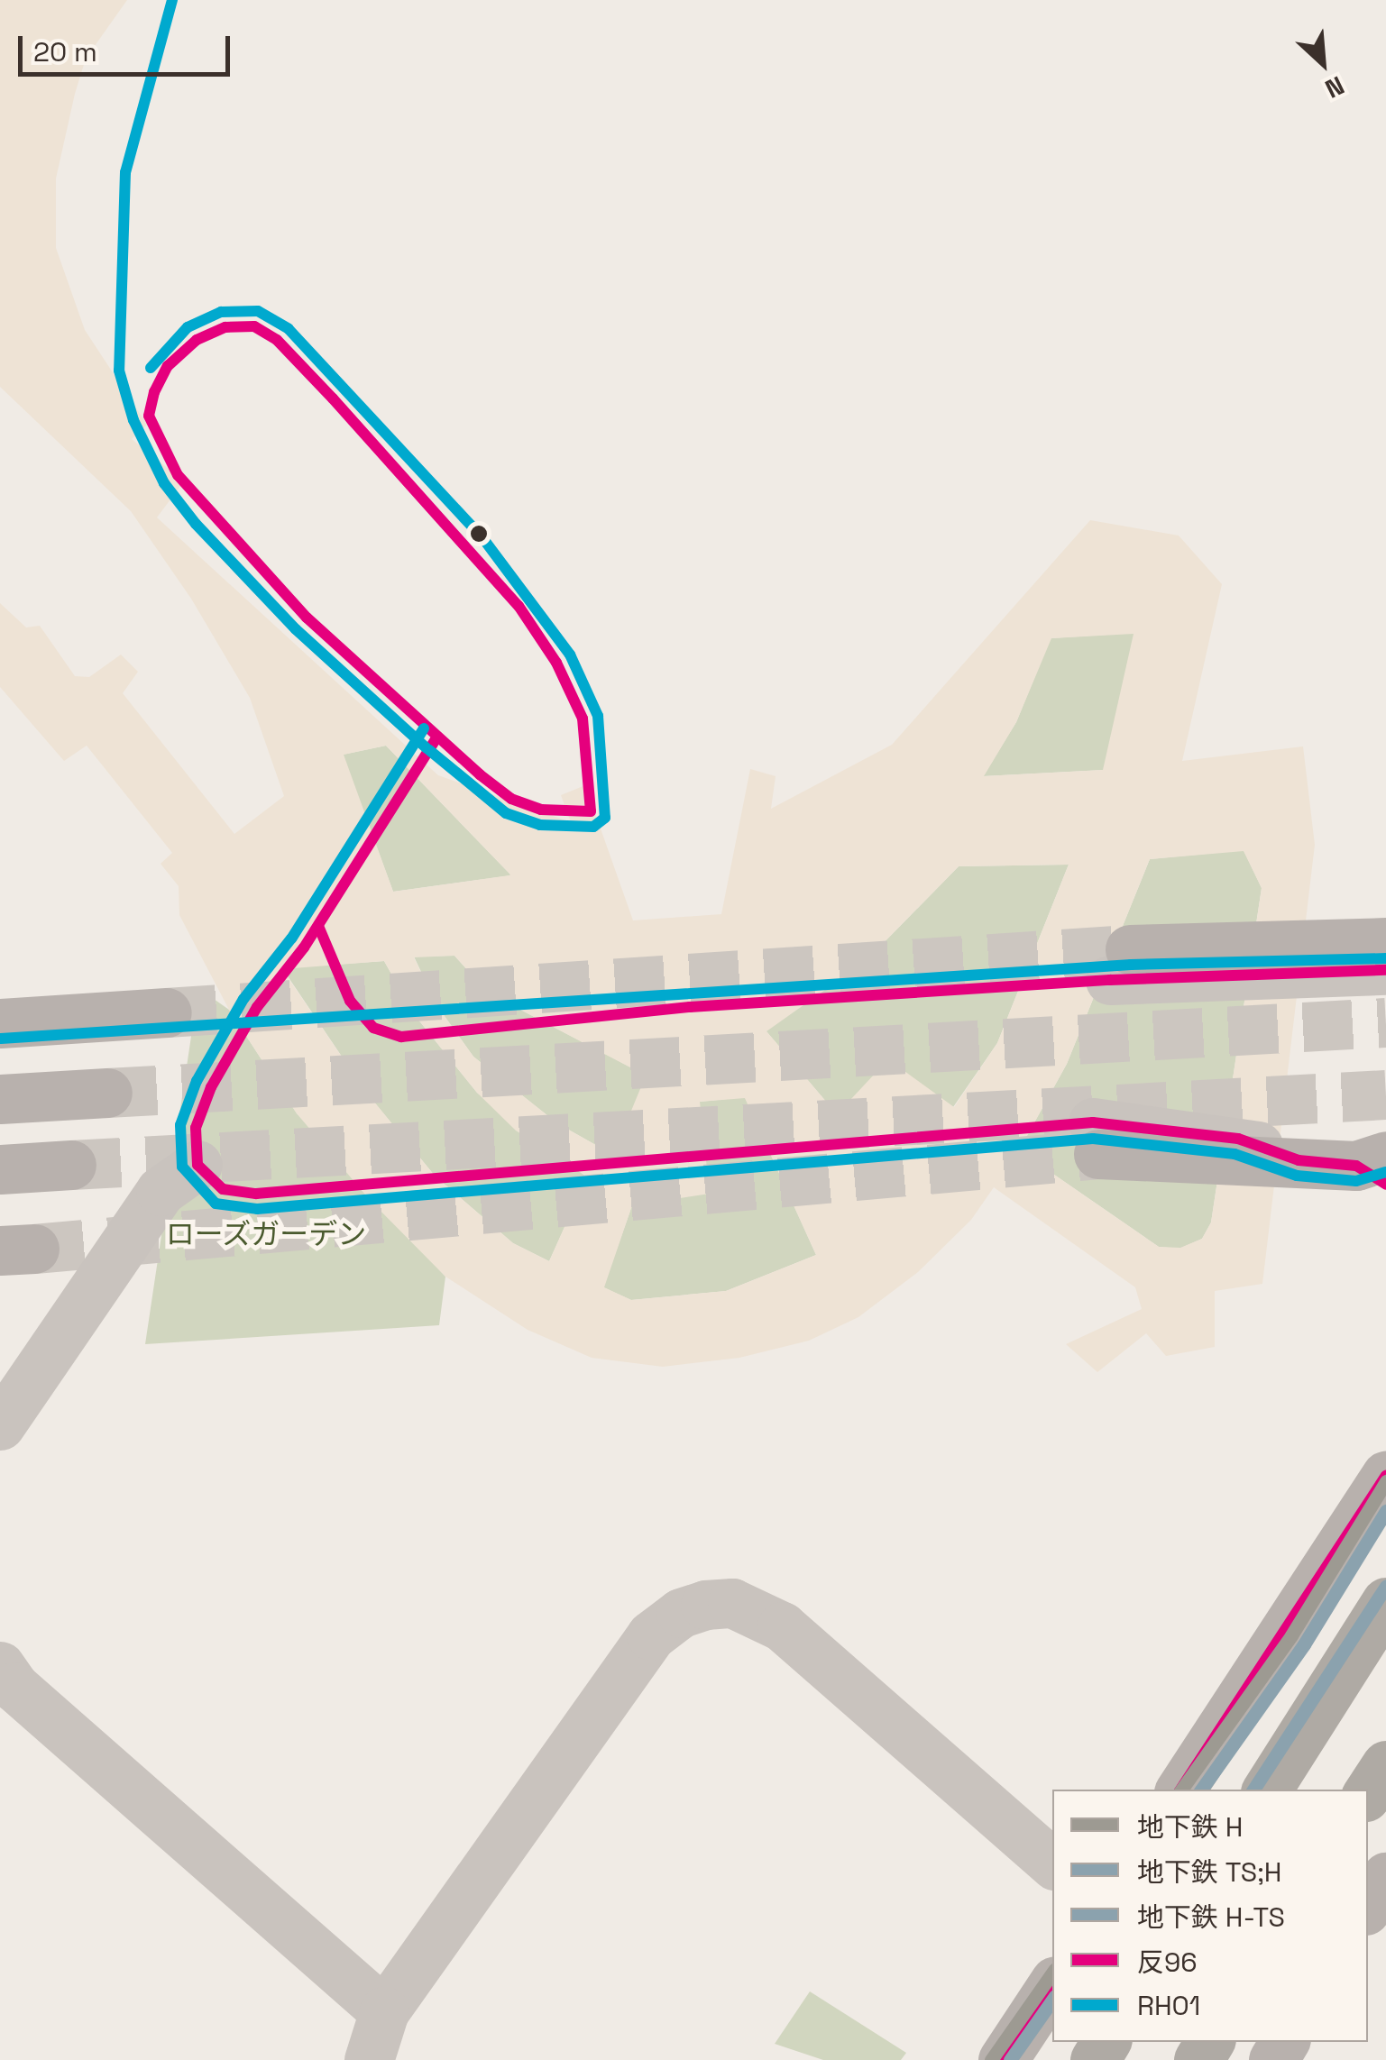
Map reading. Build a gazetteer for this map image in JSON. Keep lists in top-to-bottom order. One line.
{"parks":["ローズガーデン"],"lines":["transit line RH01","transit line 反96","metro line H","metro line TS;H","metro line H-TS"],"legend":["地下鉄 H","地下鉄 TS;H","地下鉄 H-TS","反96","RH01"],"scale_bar":"20 m","north":"bottom right"}
